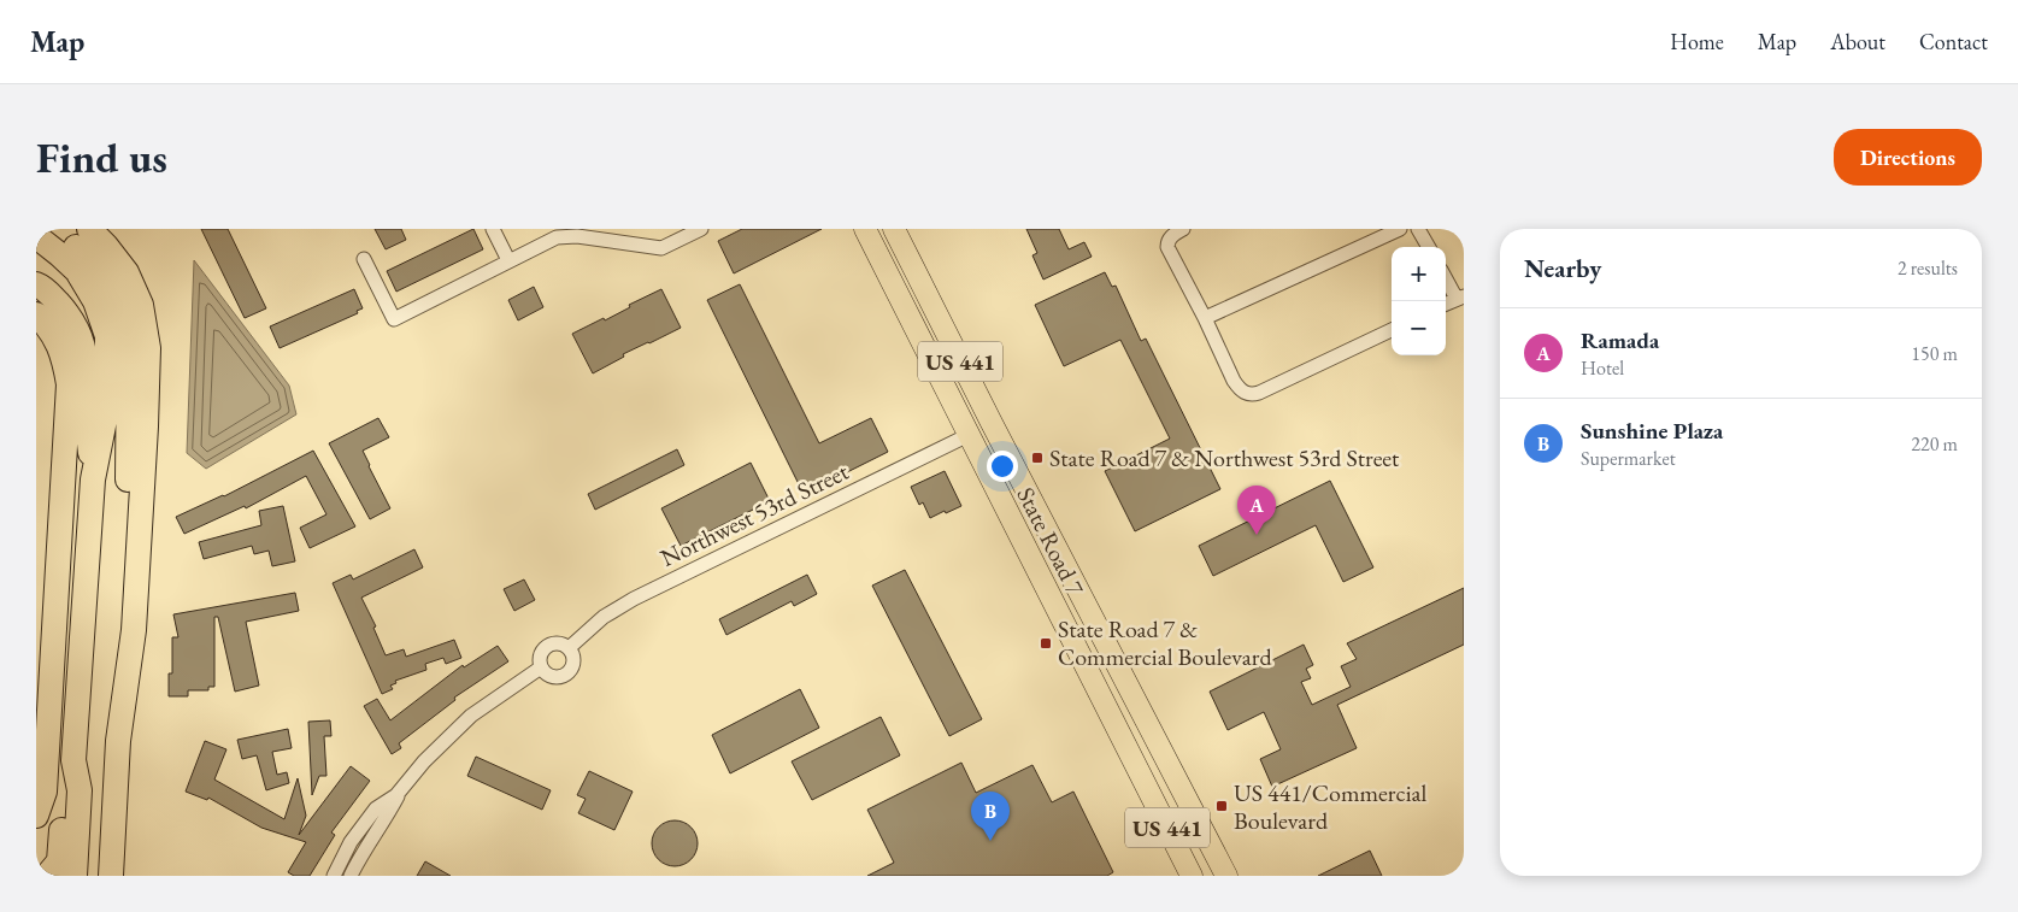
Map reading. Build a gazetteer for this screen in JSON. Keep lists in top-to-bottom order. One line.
{"streets":{"main road":["US 441","State Road 7"],"street":["Northwest 53rd Street"]},"crossings":[["Northwest 53rd Street","State Road 7"]],"places":{"transit":["State Road 7 & Northwest 53rd Street","State Road 7 & Commercial Boulevard","US 441/Commercial Boulevard"]},"page":{"header":"Map","nav":["Home","Map","About","Contact"],"buttons":"Directions","title":"Find us","heading":["Nearby","2 results"],"map_buttons":["+","−"],"list":[{"mark":"A","name":"Ramada","note":"Hotel","value":"150 m"},{"mark":"B","name":"Sunshine Plaza","note":"Supermarket","value":"220 m"}],"pins":["A","B"]}}
